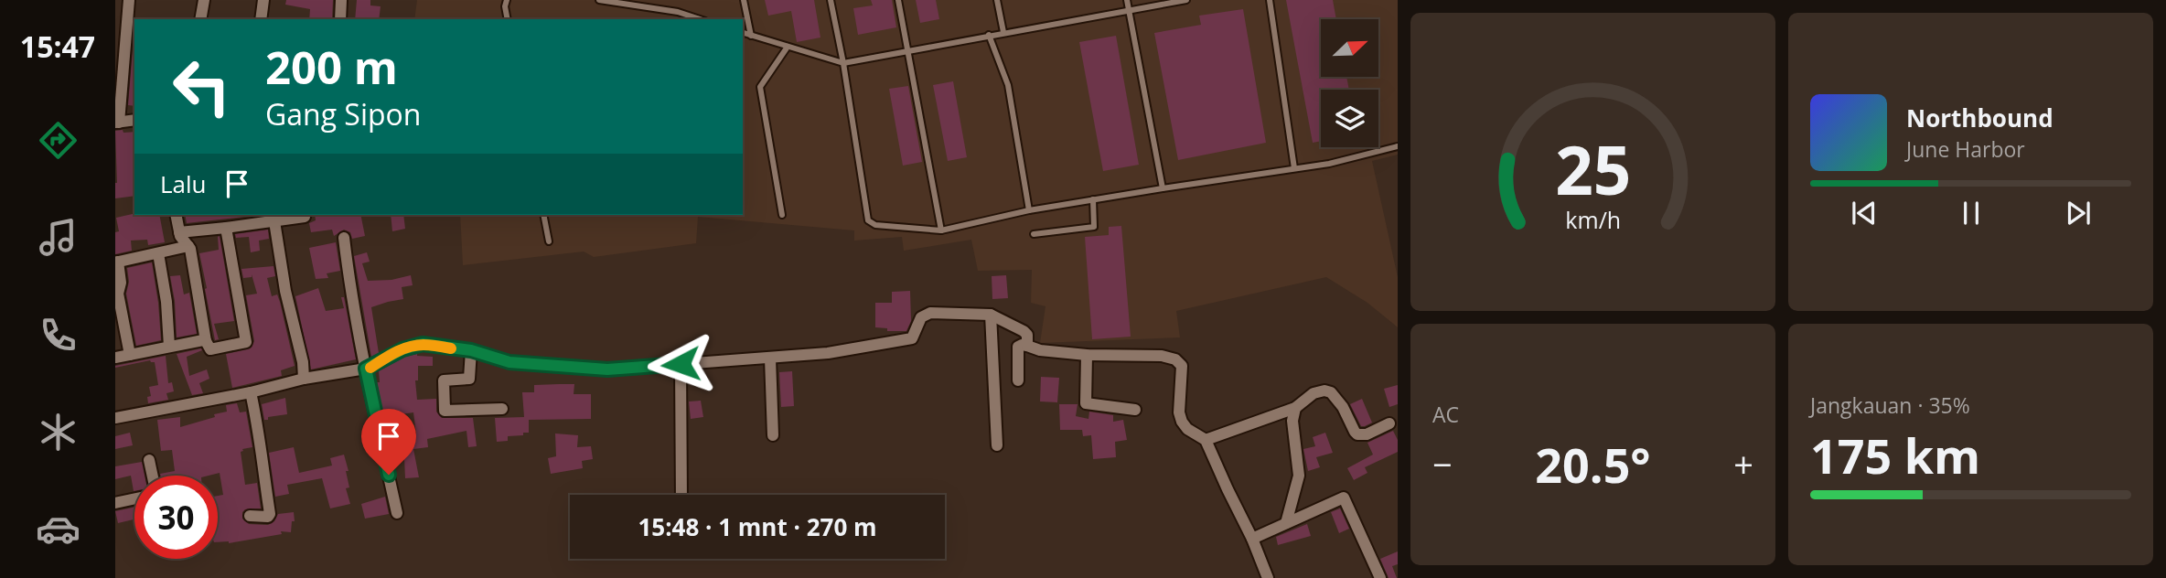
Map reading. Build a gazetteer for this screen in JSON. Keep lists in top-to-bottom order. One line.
{"north":"top right","page":{"tabs":"15:47","turn":["200 m","Gang Sipon"],"song":["Northbound","June Harbor"],"then":"Lalu","tile":["AC",["Jangkauan · 35%","175 km"]],"heat":["−","20.5°","+"],"limit":"30","trip":"15:48 · 1 mnt · 270 m","gauge":["25","km/h"]}}
